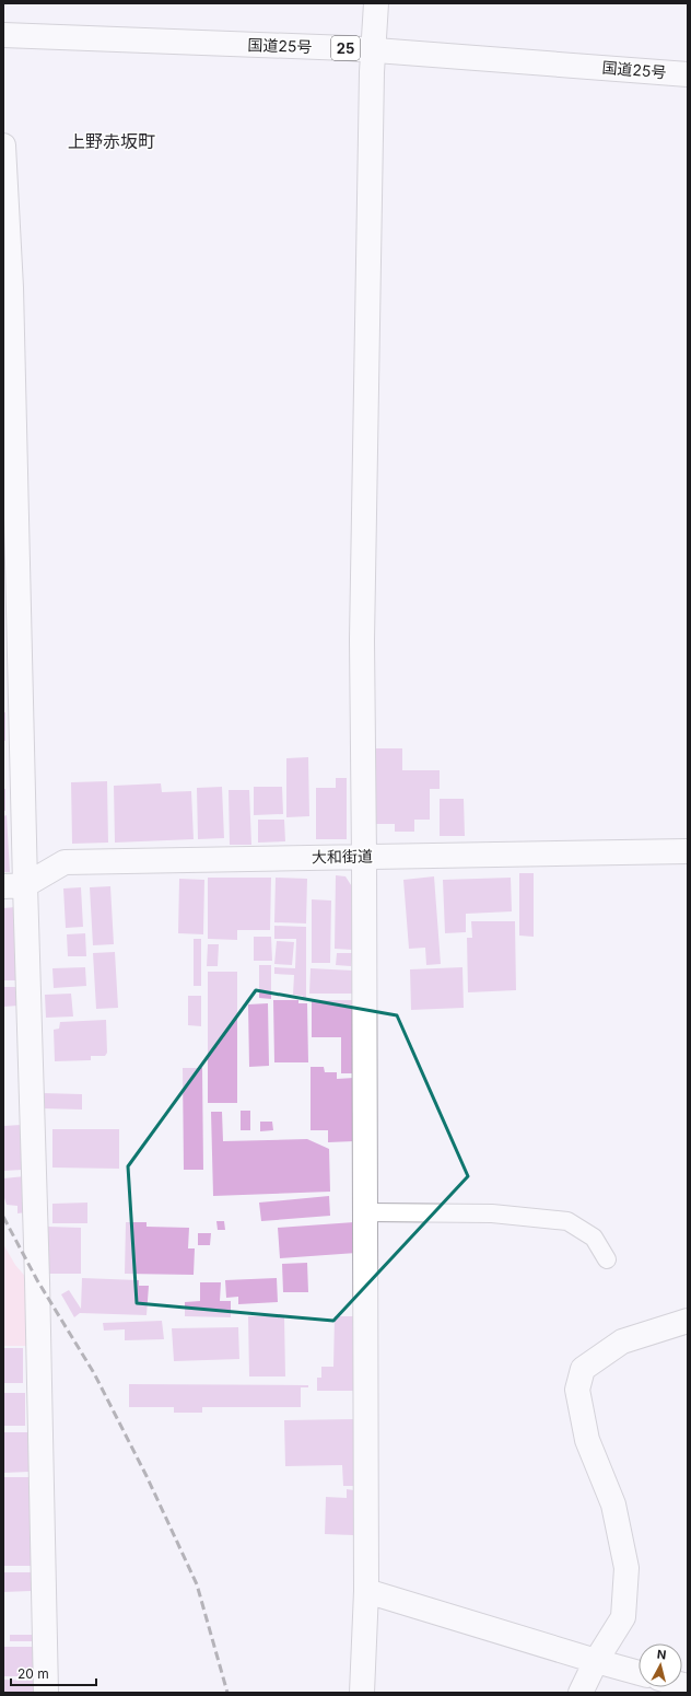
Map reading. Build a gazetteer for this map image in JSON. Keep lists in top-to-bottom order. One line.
{"streets":{"main road":["国道25号","25","大和街道"]},"districts":["上野赤坂町"],"scale_bar":"20 m","north":"top"}
